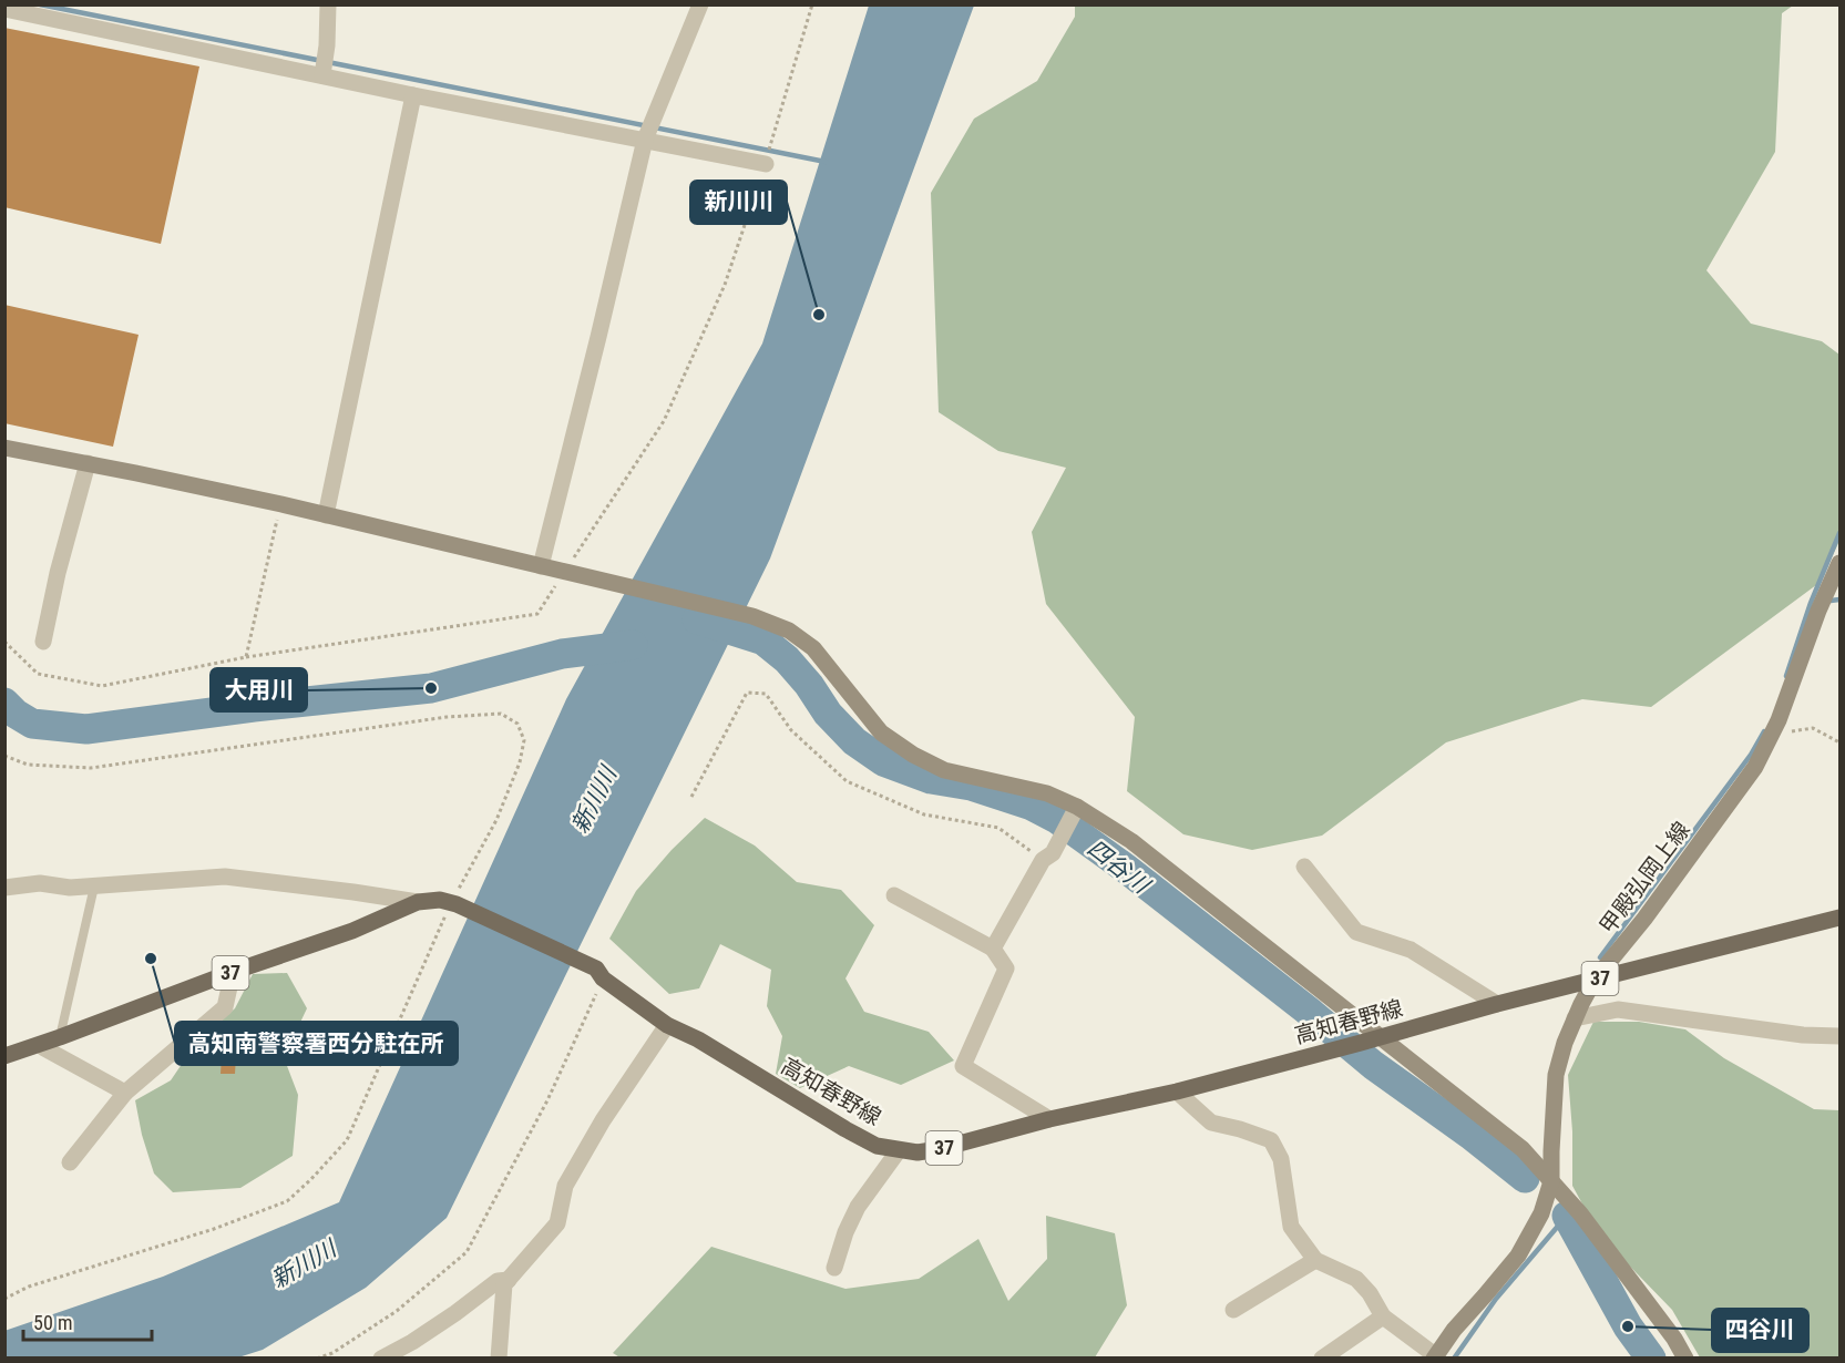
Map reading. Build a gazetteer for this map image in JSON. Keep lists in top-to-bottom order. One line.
{"streets":{"main road":["37","高知春野線"],"street":["甲殿弘岡上線"]},"crossings":[["甲殿弘岡上線","高知春野線"]],"water":["新川川","四谷川"],"places":["新川川","大用川","高知南警察署西分駐在所","四谷川"],"scale_bar":"50 m"}
